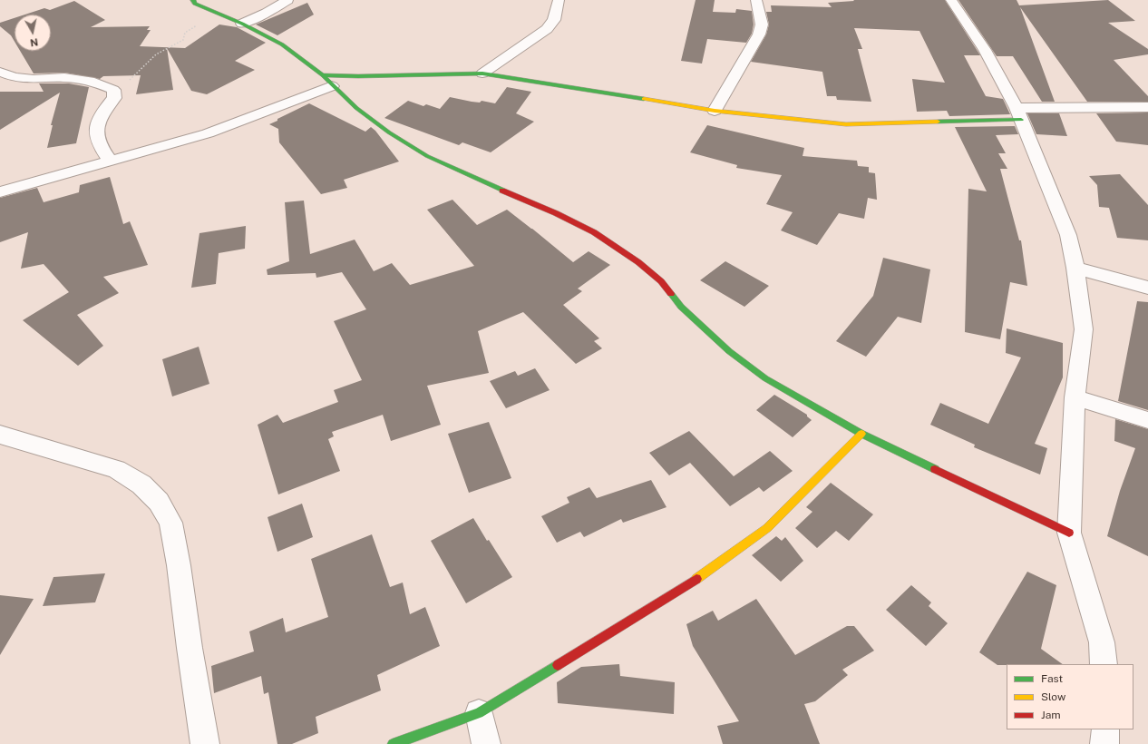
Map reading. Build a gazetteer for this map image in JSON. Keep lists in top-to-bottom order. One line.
{"legend":["Fast","Slow","Jam"],"north":"bottom"}
